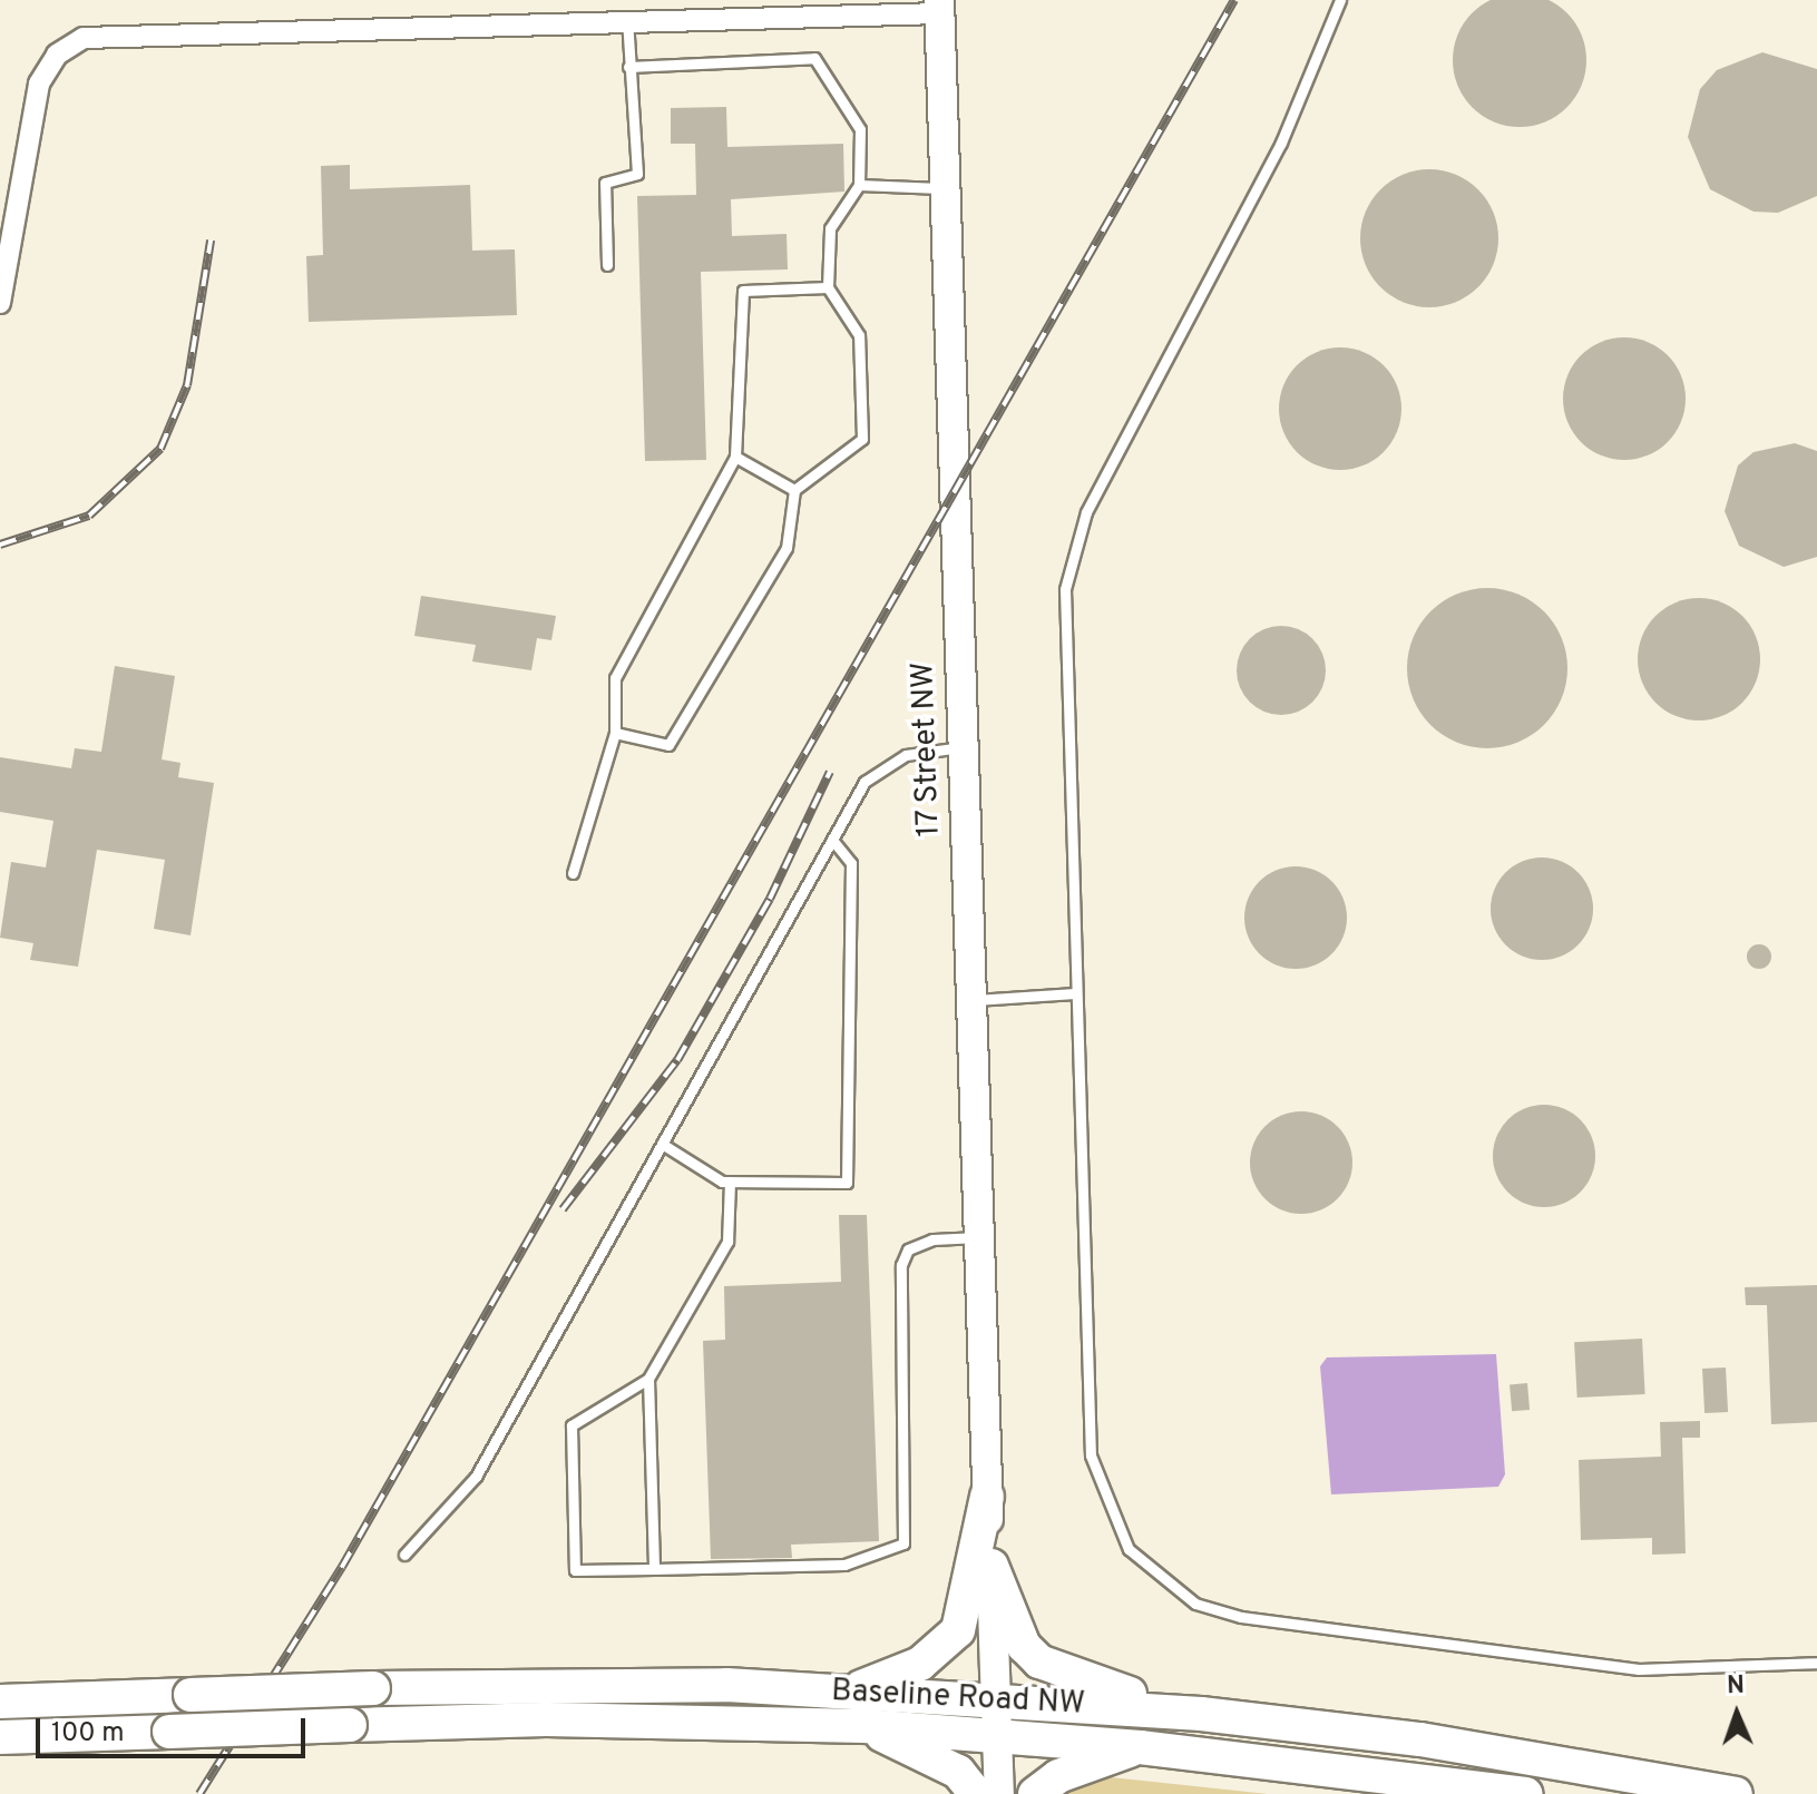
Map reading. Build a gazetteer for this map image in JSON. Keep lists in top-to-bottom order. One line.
{"streets":{"main road":["17 Street NW","Baseline Road NW"]},"scale_bar":"100 m","north":"top"}
